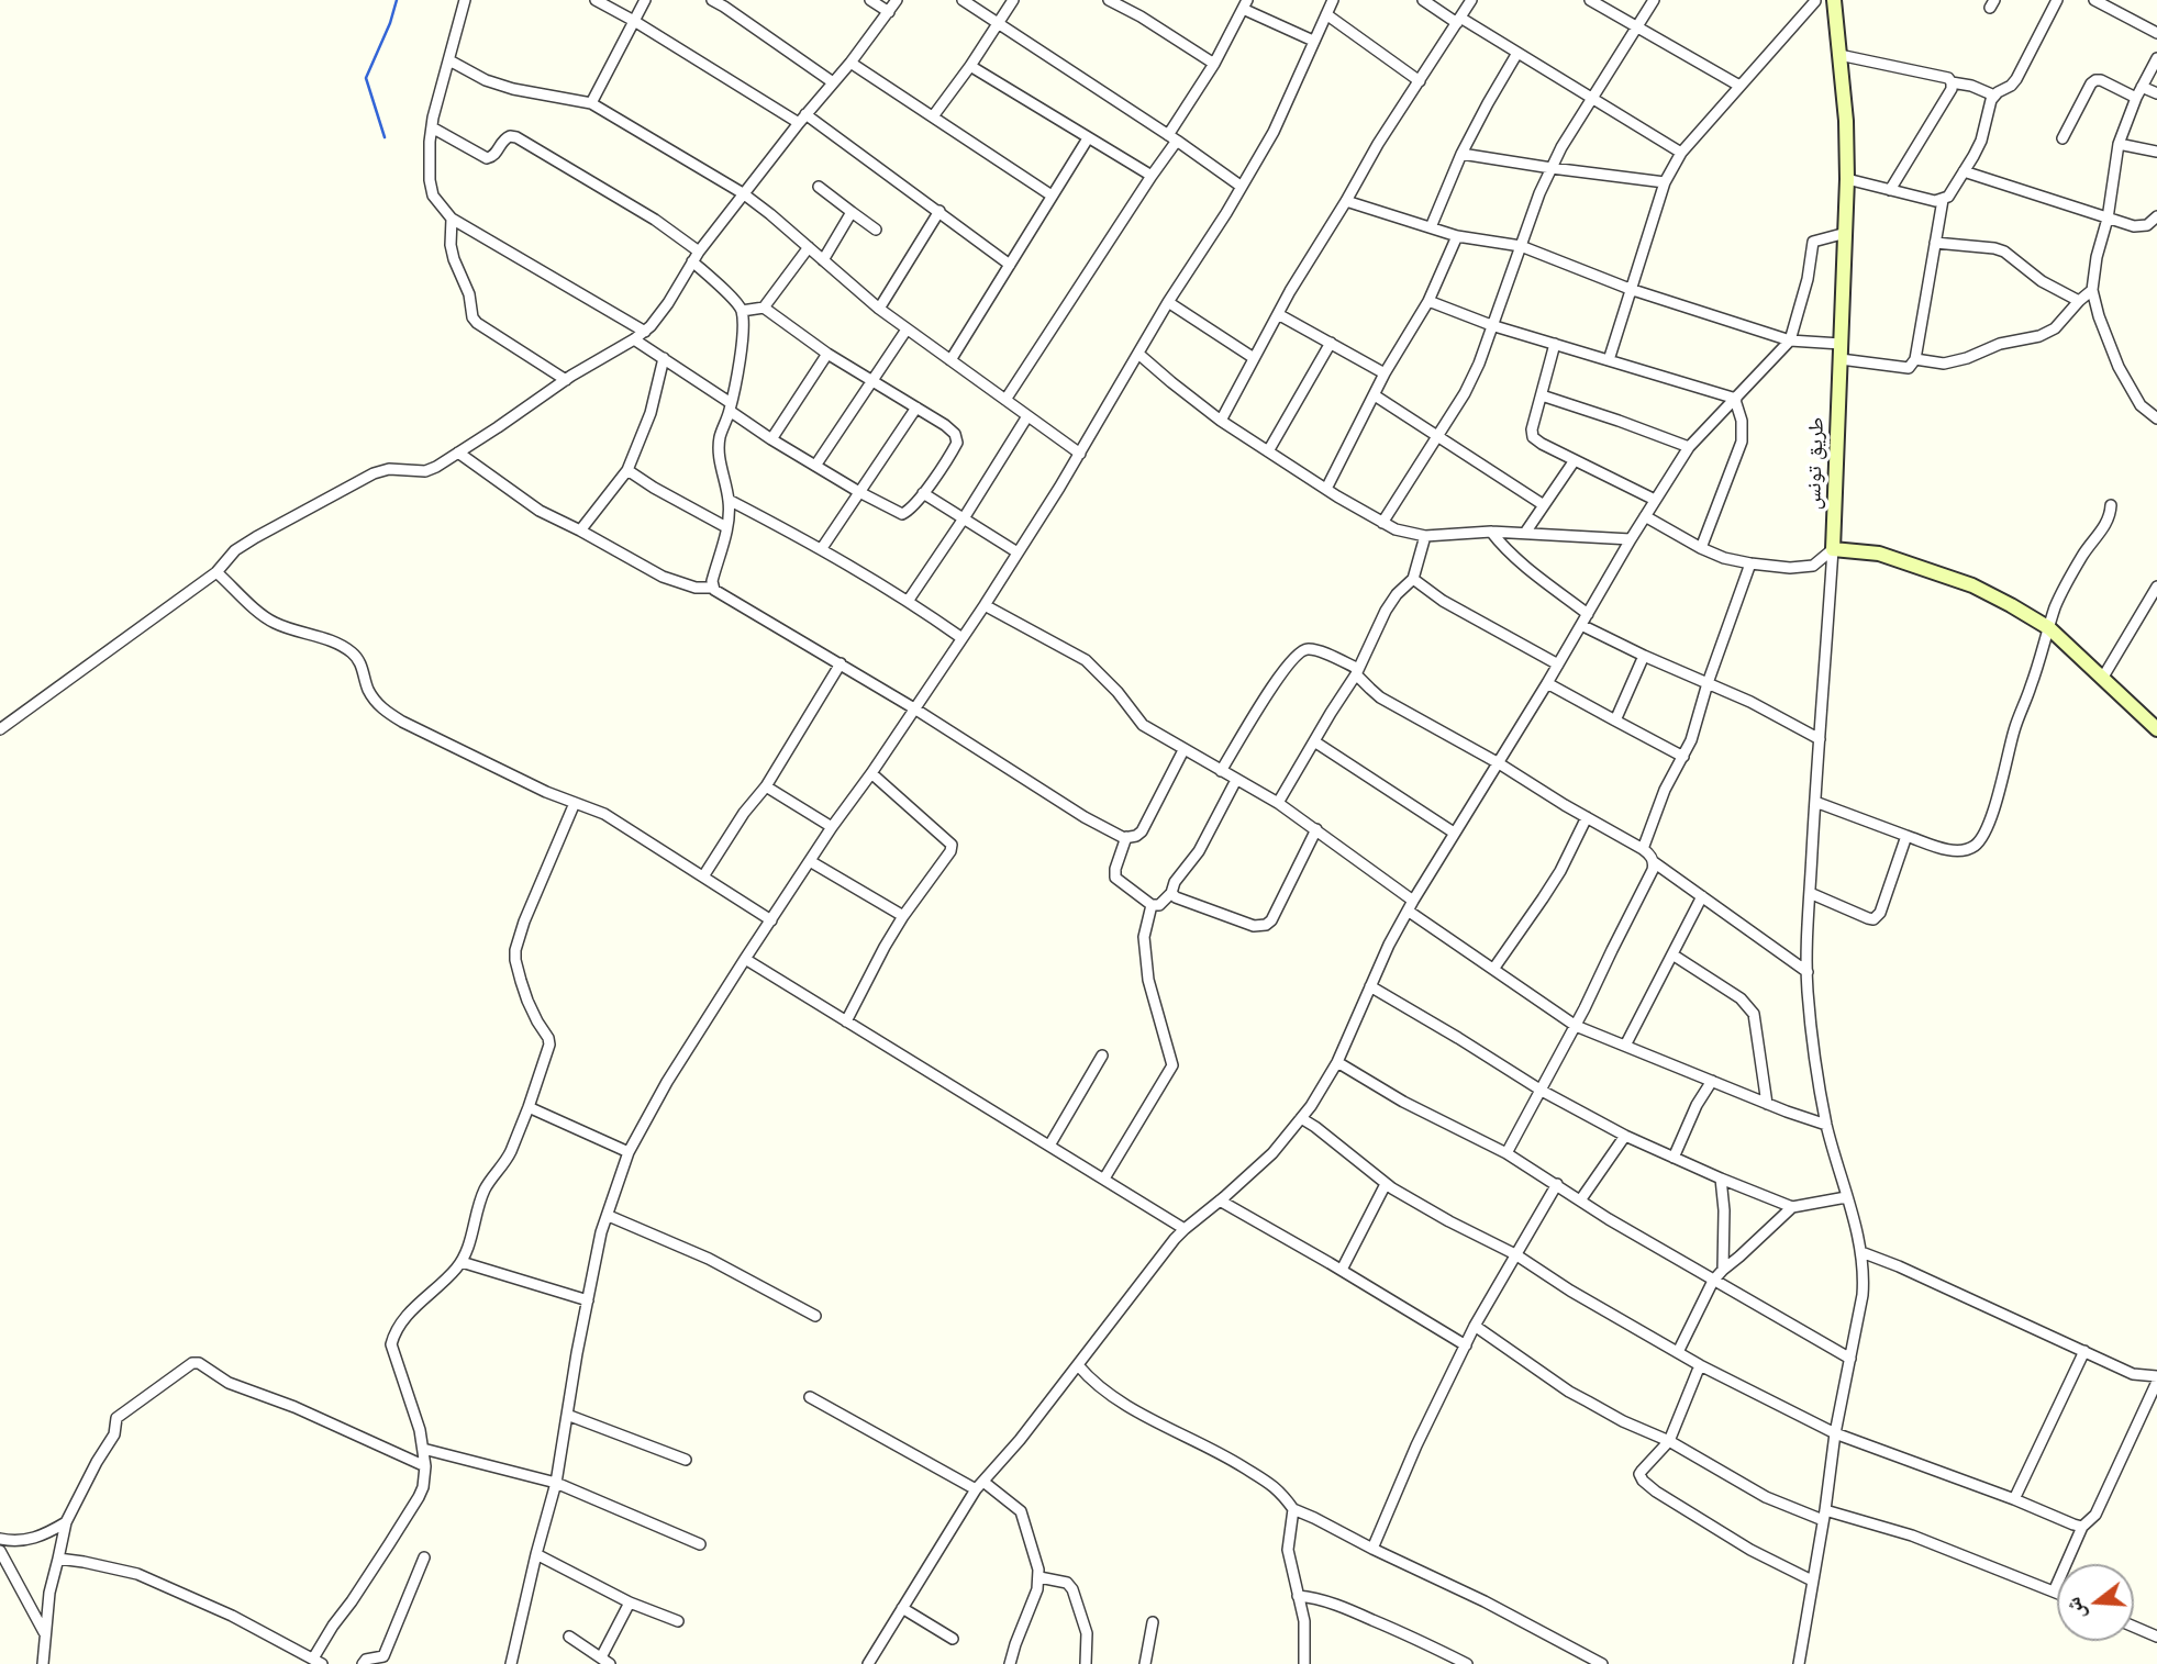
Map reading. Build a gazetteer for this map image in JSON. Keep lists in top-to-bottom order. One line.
{"streets":{"main road":["طريق تونس"]},"north":"left"}
